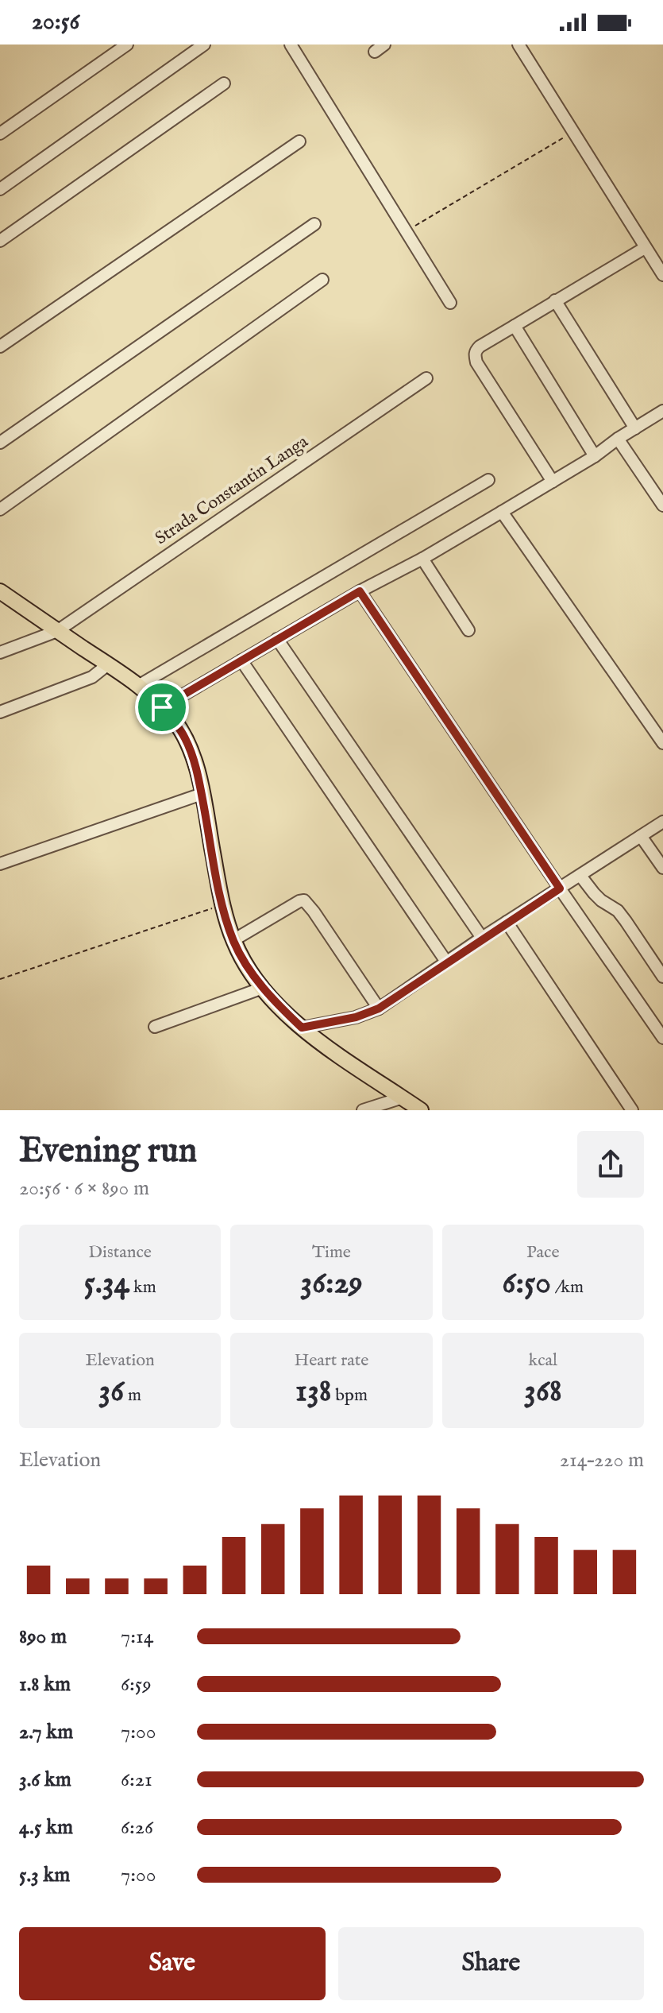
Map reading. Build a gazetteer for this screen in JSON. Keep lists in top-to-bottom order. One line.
{"streets":{"street":["Strada Constantin Langa"]},"page":{"status":"20:56","heading":["Evening run","20:56 · 6 × 890 m"],"stats":[["Distance","5.34 km"],["Time","36:29"],["Pace","6:50 /km"],["Elevation","36 m"],["Heart rate","138 bpm"],["kcal","368"]],"chart":["Elevation","214–220 m"],"list":[{"name":"890 m","note":"7:14"},{"name":"1.8 km","note":"6:59"},{"name":"2.7 km","note":"7:00"},{"name":"3.6 km","note":"6:21"},{"name":"4.5 km","note":"6:26"},{"name":"5.3 km","note":"7:00"}],"buttons":["Save","Share"]}}
